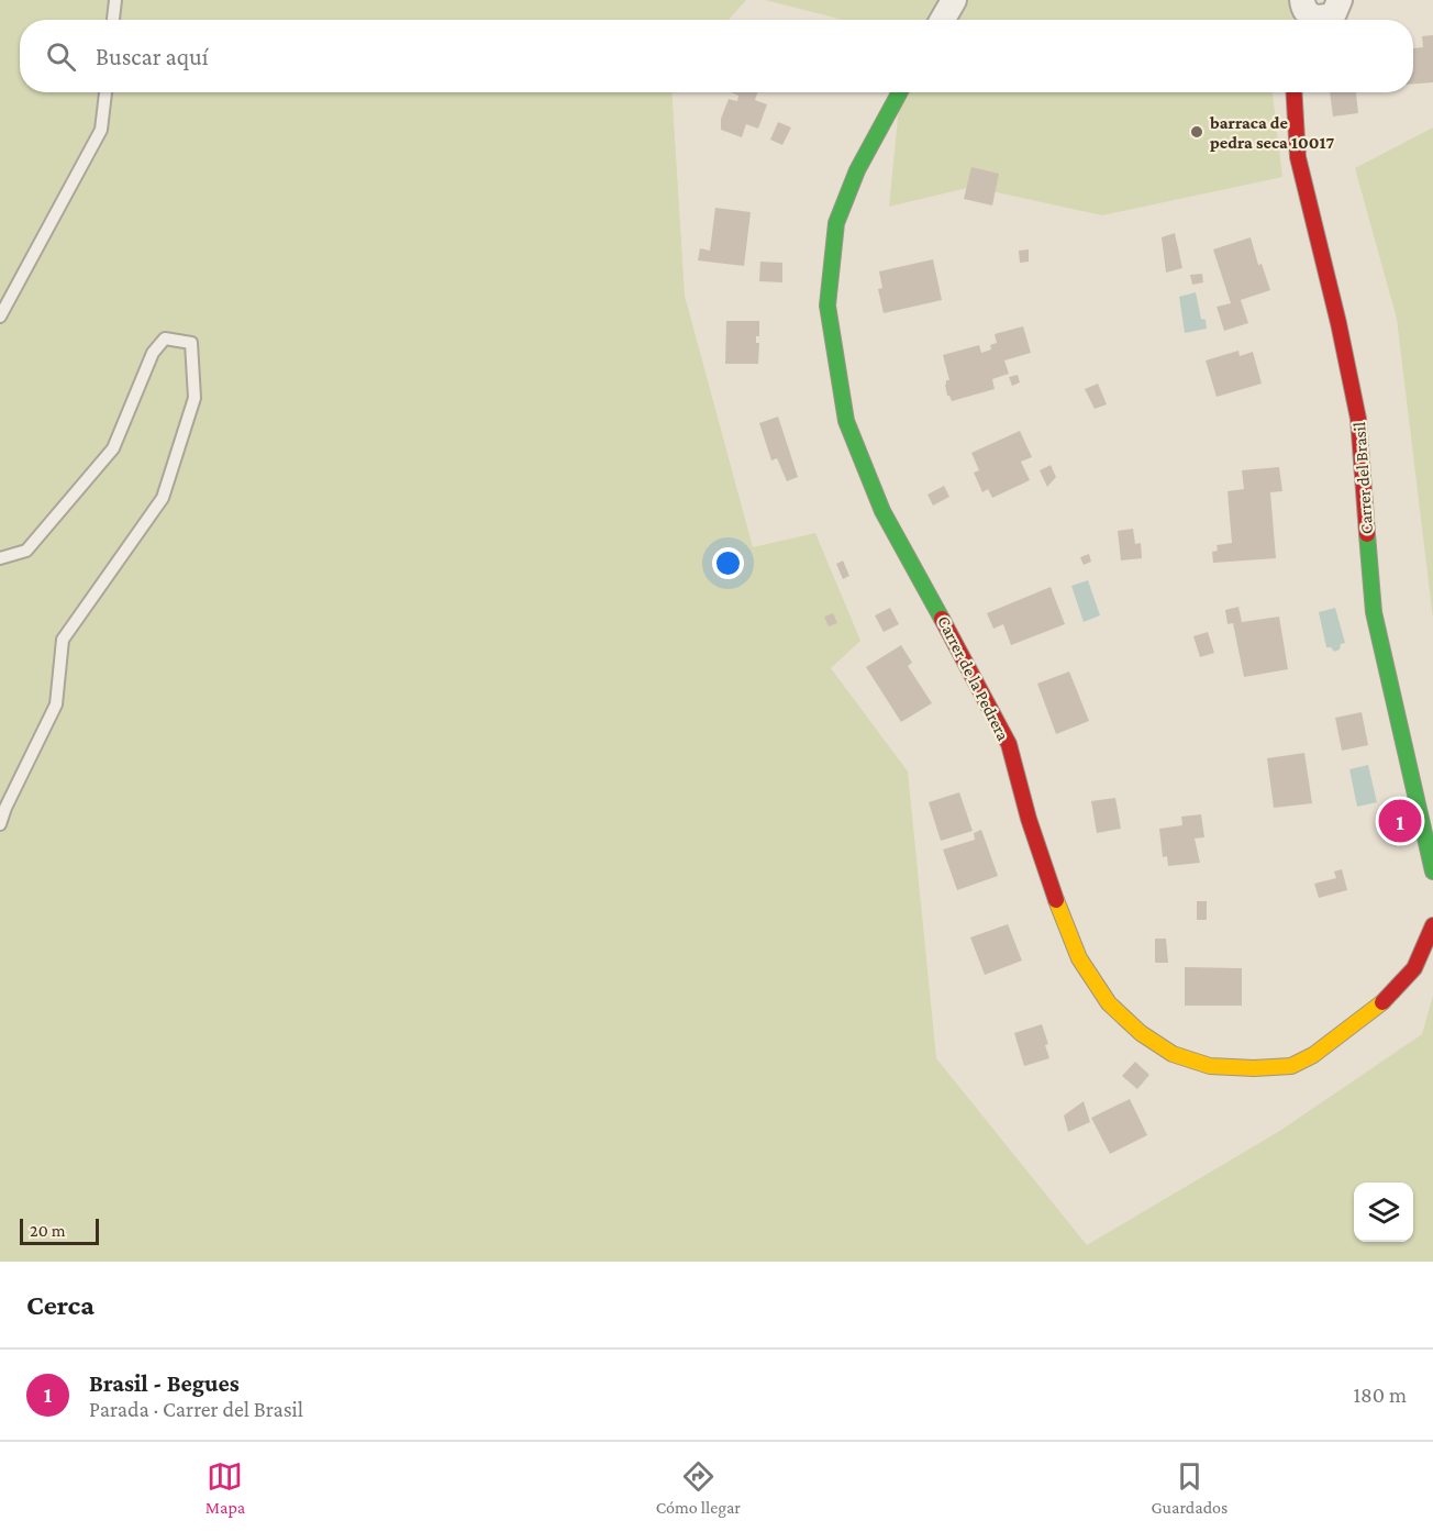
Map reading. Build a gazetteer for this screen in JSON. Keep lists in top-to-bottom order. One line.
{"streets":{"street":["Carrer del Brasil","Carrer de la Pedrera"]},"places":["barraca de pedra seca 10017"],"scale_bar":"20 m","page":{"search":"Buscar aquí","pins":"1","scale":"20 m","heading":"Cerca","list":[{"mark":"1","name":"Brasil - Begues","note":"Parada · Carrer del Brasil","value":"180 m"}],"nav":["Mapa","Cómo llegar","Guardados"]}}
